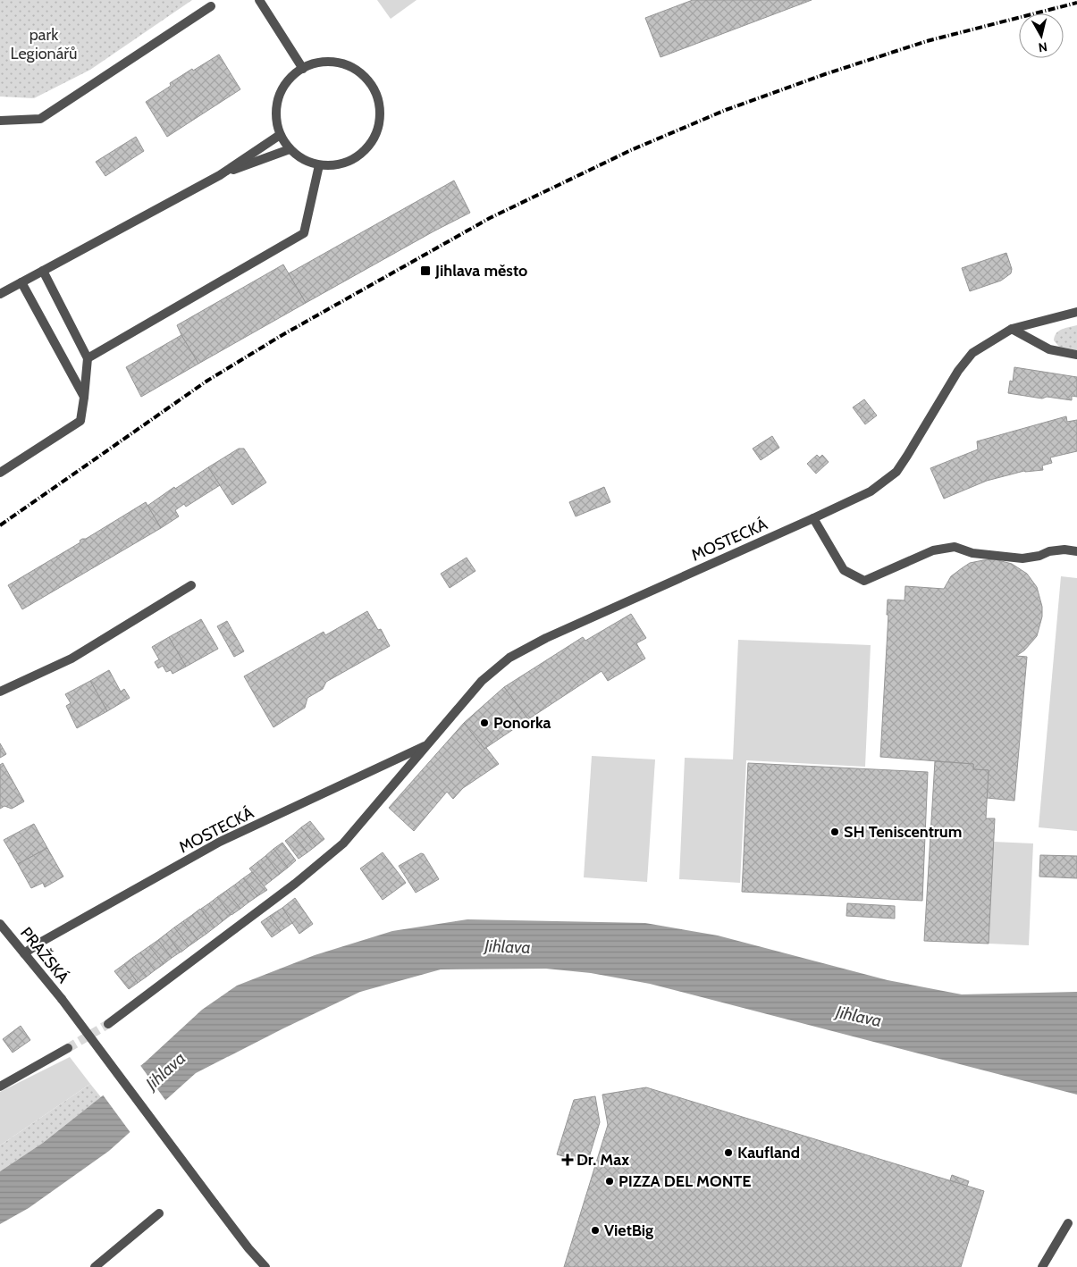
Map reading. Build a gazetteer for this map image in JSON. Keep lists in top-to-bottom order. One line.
{"streets":{"street":["MOSTECKÁ","PRAŽSKÁ"]},"crossings":[["MOSTECKÁ","PRAŽSKÁ"]],"water":["Jihlava"],"parks":["park Legionářů"],"places":{"transit":["Jihlava město"],"other":["Ponorka","SH Teniscentrum","Kaufland","PIZZA DEL MONTE","VietBig"],"health":["Dr. Max"]},"north":"bottom"}
